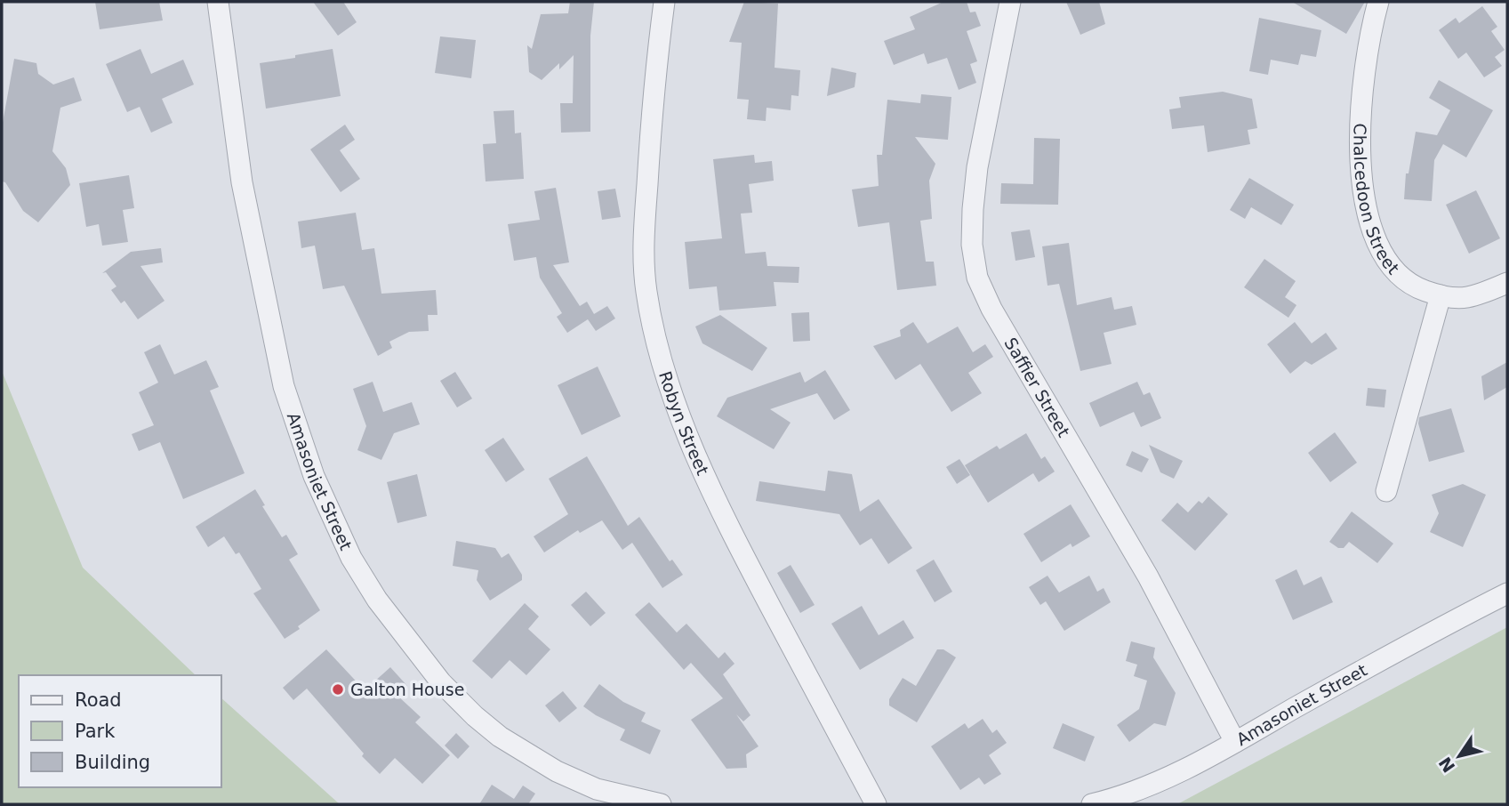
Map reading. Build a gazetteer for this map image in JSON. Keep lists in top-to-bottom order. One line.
{"streets":{"street":["Chalcedoon Street","Saffier Street","Robyn Street","Amasoniet Street"]},"crossings":[["Saffier Street","Amasoniet Street"]],"places":["Galton House"],"legend":["Road","Park","Building"],"north":"bottom left"}
